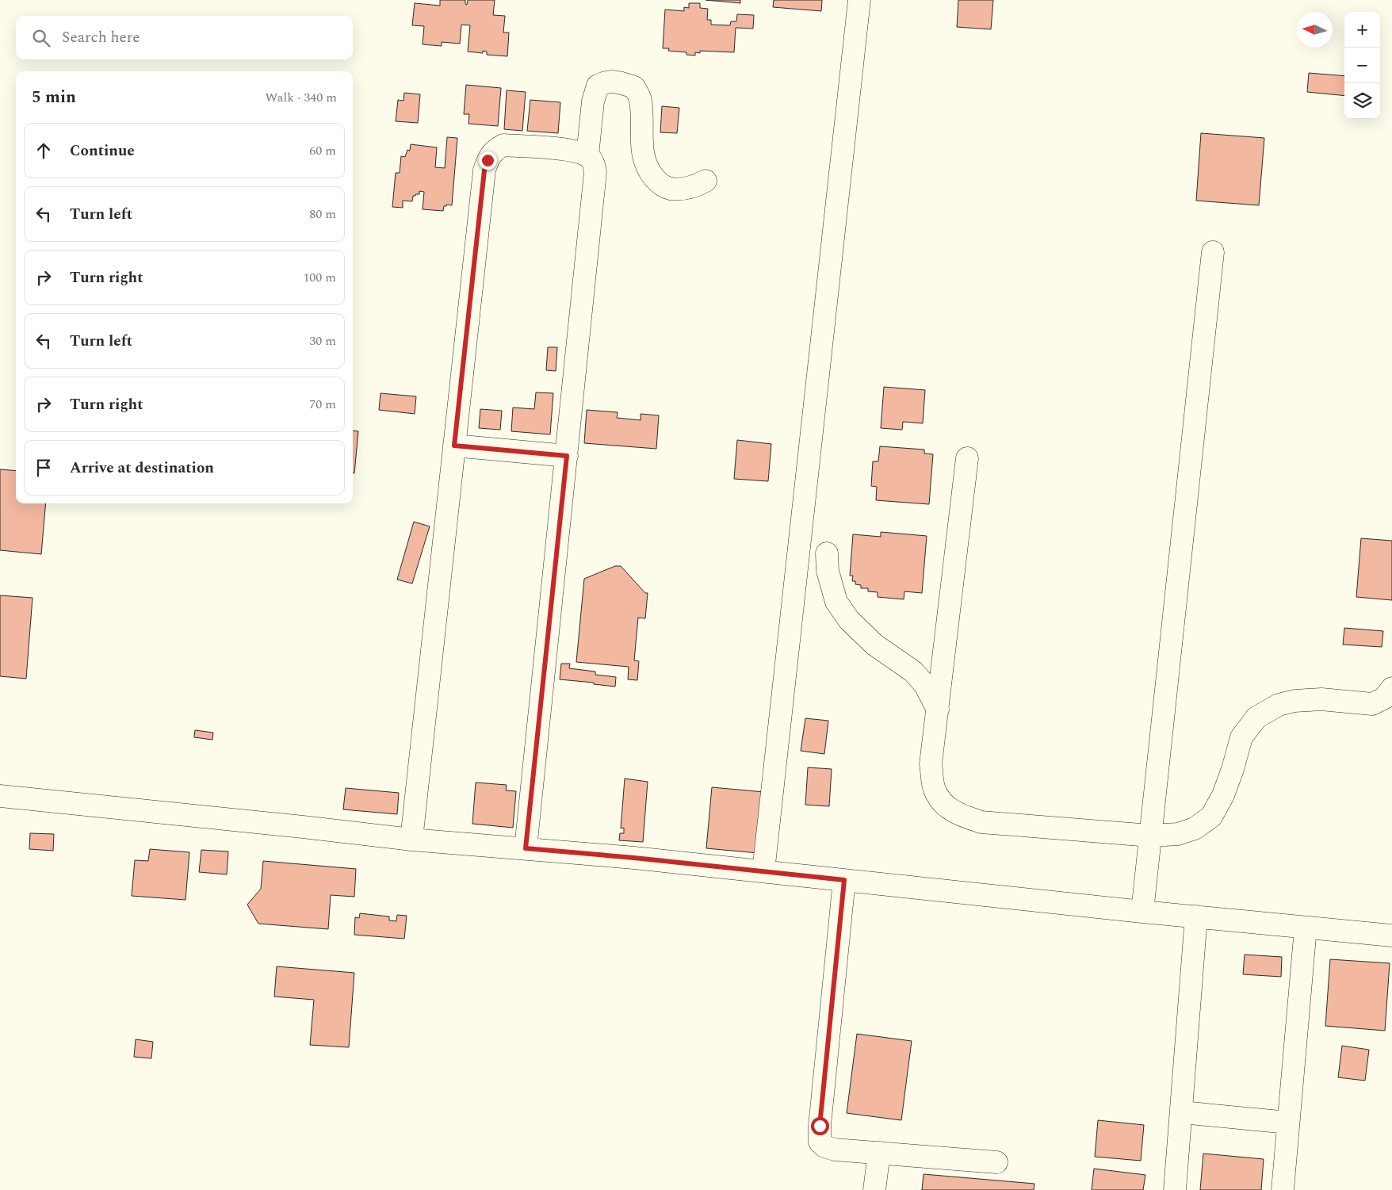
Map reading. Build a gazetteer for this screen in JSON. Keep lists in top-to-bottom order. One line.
{"north":"left","page":{"map_buttons":["+","−"],"search":"Search here","heading":["5 min","Walk · 340 m"],"list":[["Continue","60 m"],["Turn left","80 m"],["Turn right","100 m"],["Turn left","30 m"],["Turn right","70 m"],"Arrive at destination"]}}
